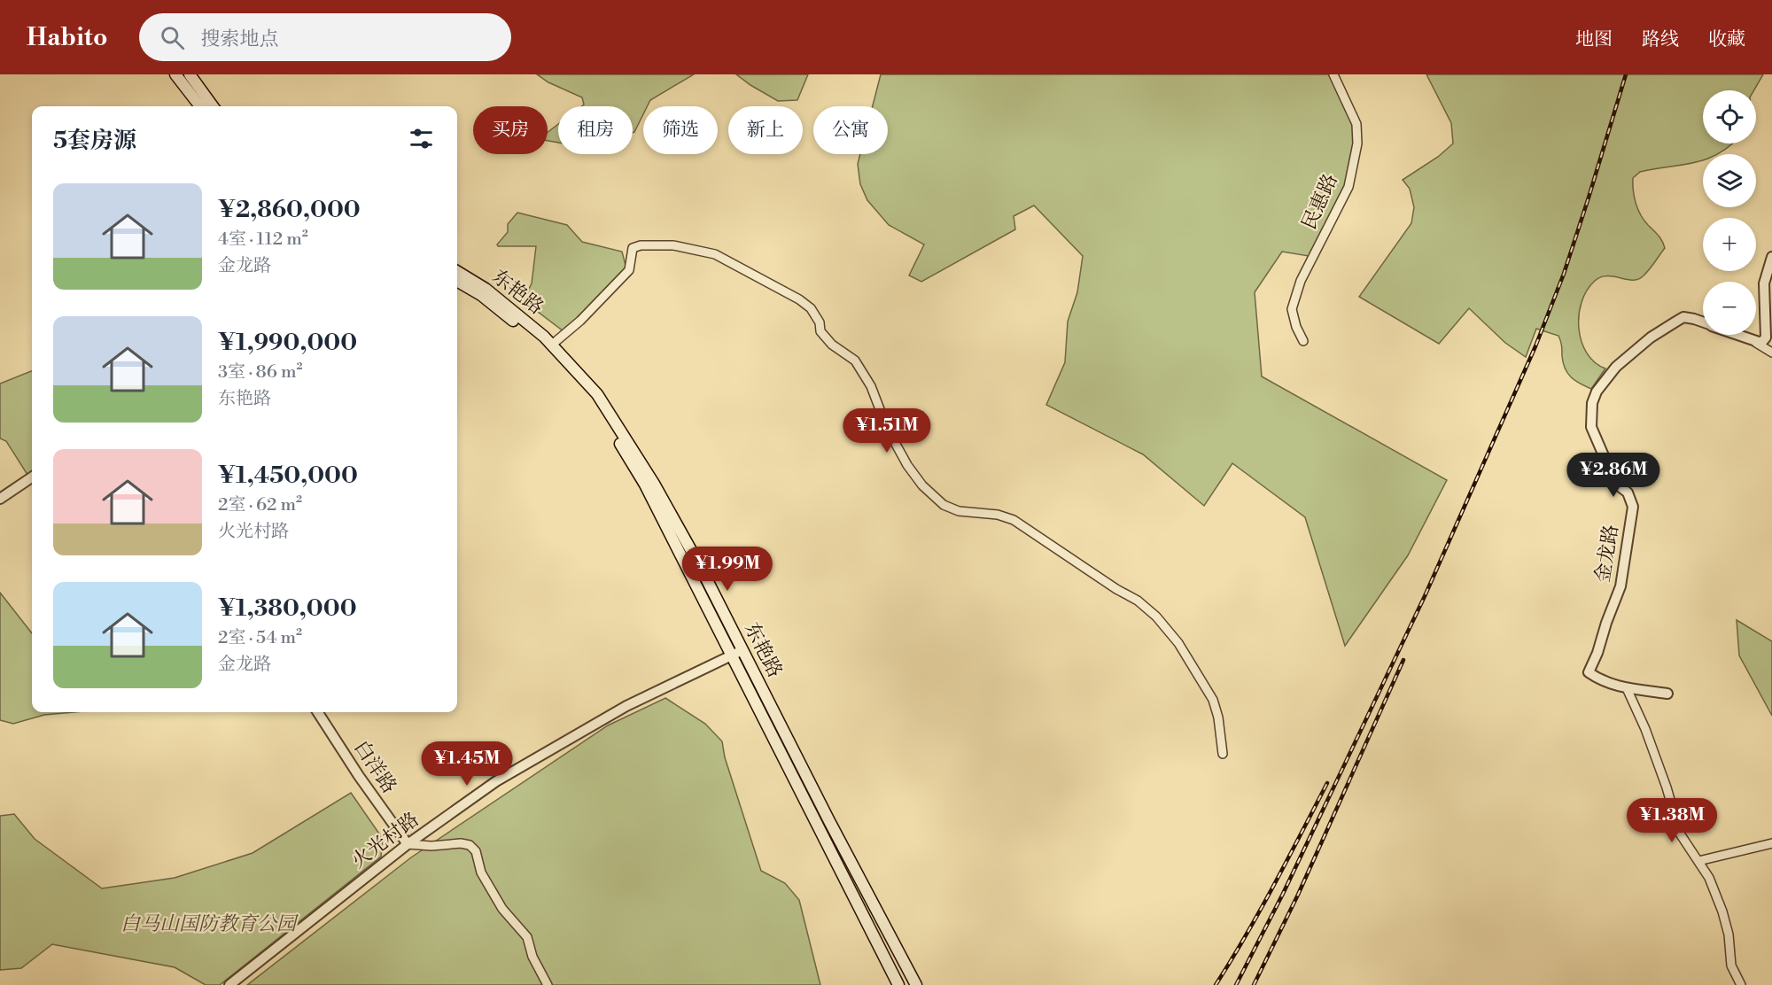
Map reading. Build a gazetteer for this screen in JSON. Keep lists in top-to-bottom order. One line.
{"streets":{"main road":["东艳路"],"street":["民惠路","金龙路","白洋路","火光村路"]},"crossings":[["东艳路","火光村路"],["白洋路","火光村路"]],"parks":["白马山国防教育公园"],"page":{"header":"Habito","search":"搜索地点","nav":["地图","路线","收藏"],"map_buttons":["+","−"],"chip":["买房","租房","筛选","新上","公寓"],"heading":"5套房源","list":[{"name":"¥2,860,000","note":"4室 · 112 m² · 金龙路"},{"name":"¥1,990,000","note":"3室 · 86 m² · 东艳路"},{"name":"¥1,450,000","note":"2室 · 62 m² · 火光村路"},{"name":"¥1,380,000","note":"2室 · 54 m² · 金龙路"}],"price":["¥1.51M","¥2.86M","¥1.99M","¥1.45M","¥1.38M"]}}
